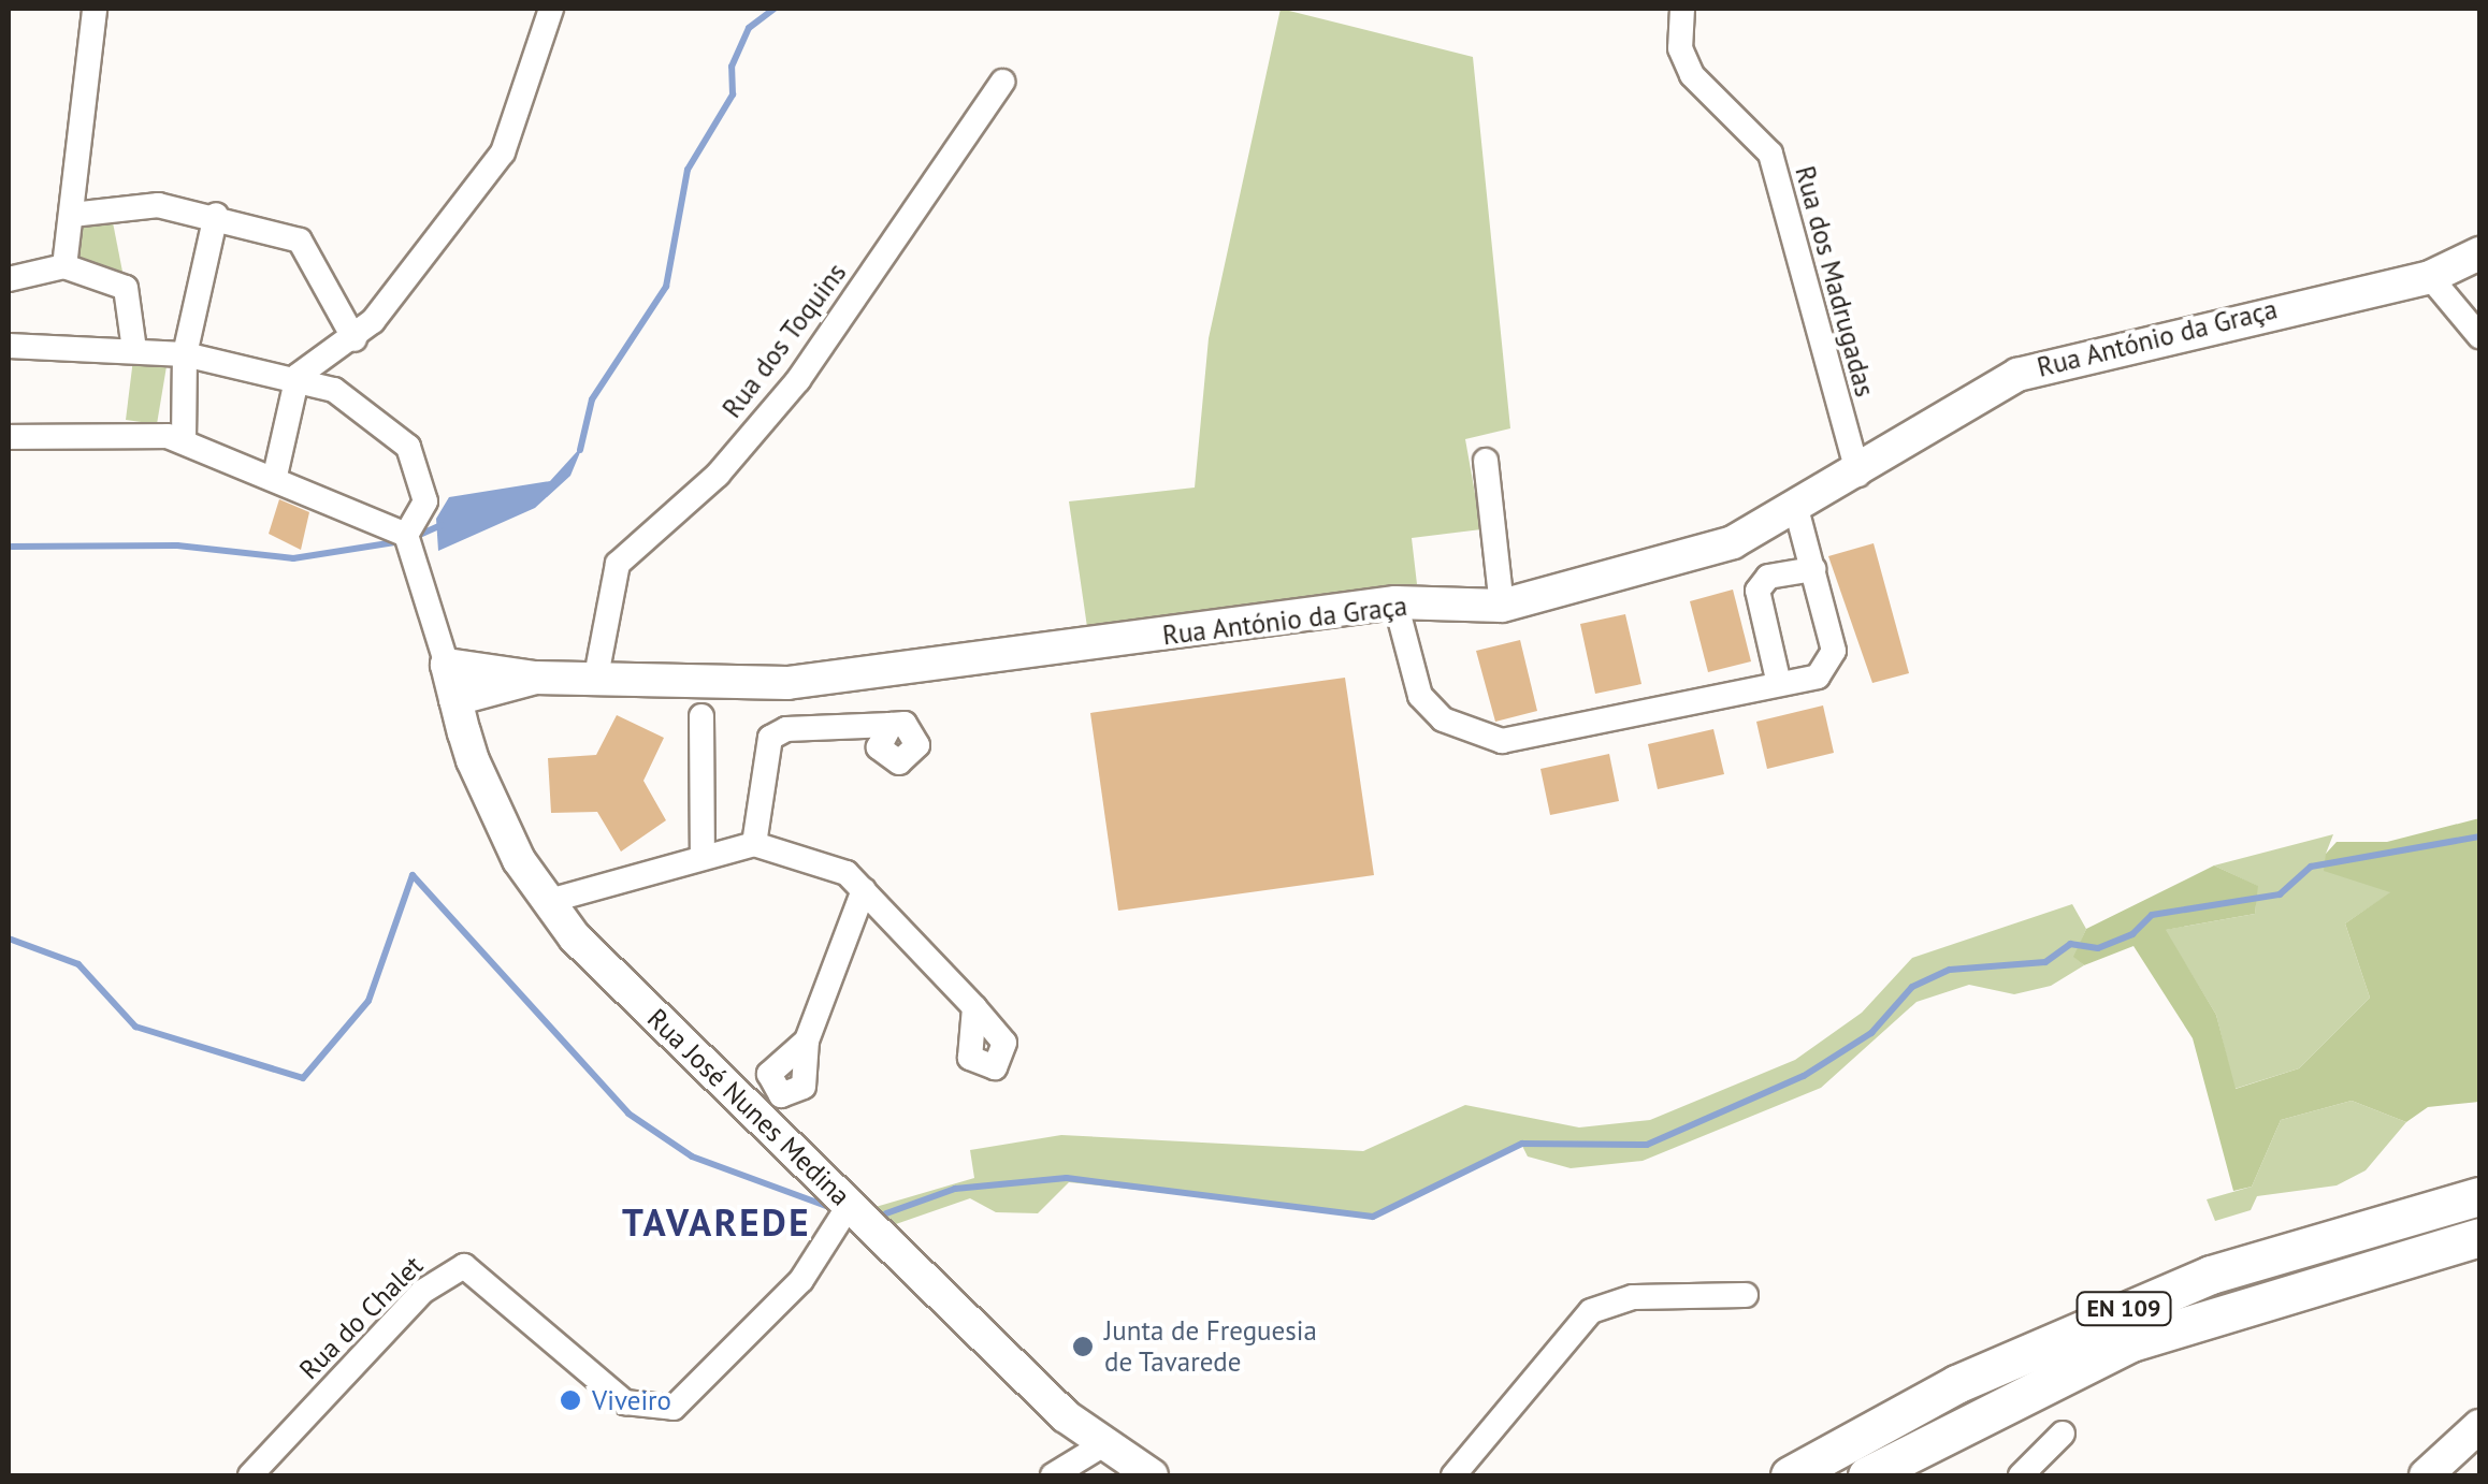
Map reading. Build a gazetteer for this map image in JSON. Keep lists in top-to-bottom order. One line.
{"streets":{"main road":["EN 109"],"street":["Rua dos Madrugadas","Rua António da Graça","Rua dos Toquins","Rua José Nunes Medina","Rua do Chalet"]},"crossings":[["Rua dos Madrugadas","Rua António da Graça"],["Rua António da Graça","Rua dos Toquins"],["Rua António da Graça","Rua José Nunes Medina"],["Rua José Nunes Medina","Rua do Chalet"]],"districts":["TAVAREDE"],"places":["Junta de Freguesia de Tavarede","Viveiro"]}
